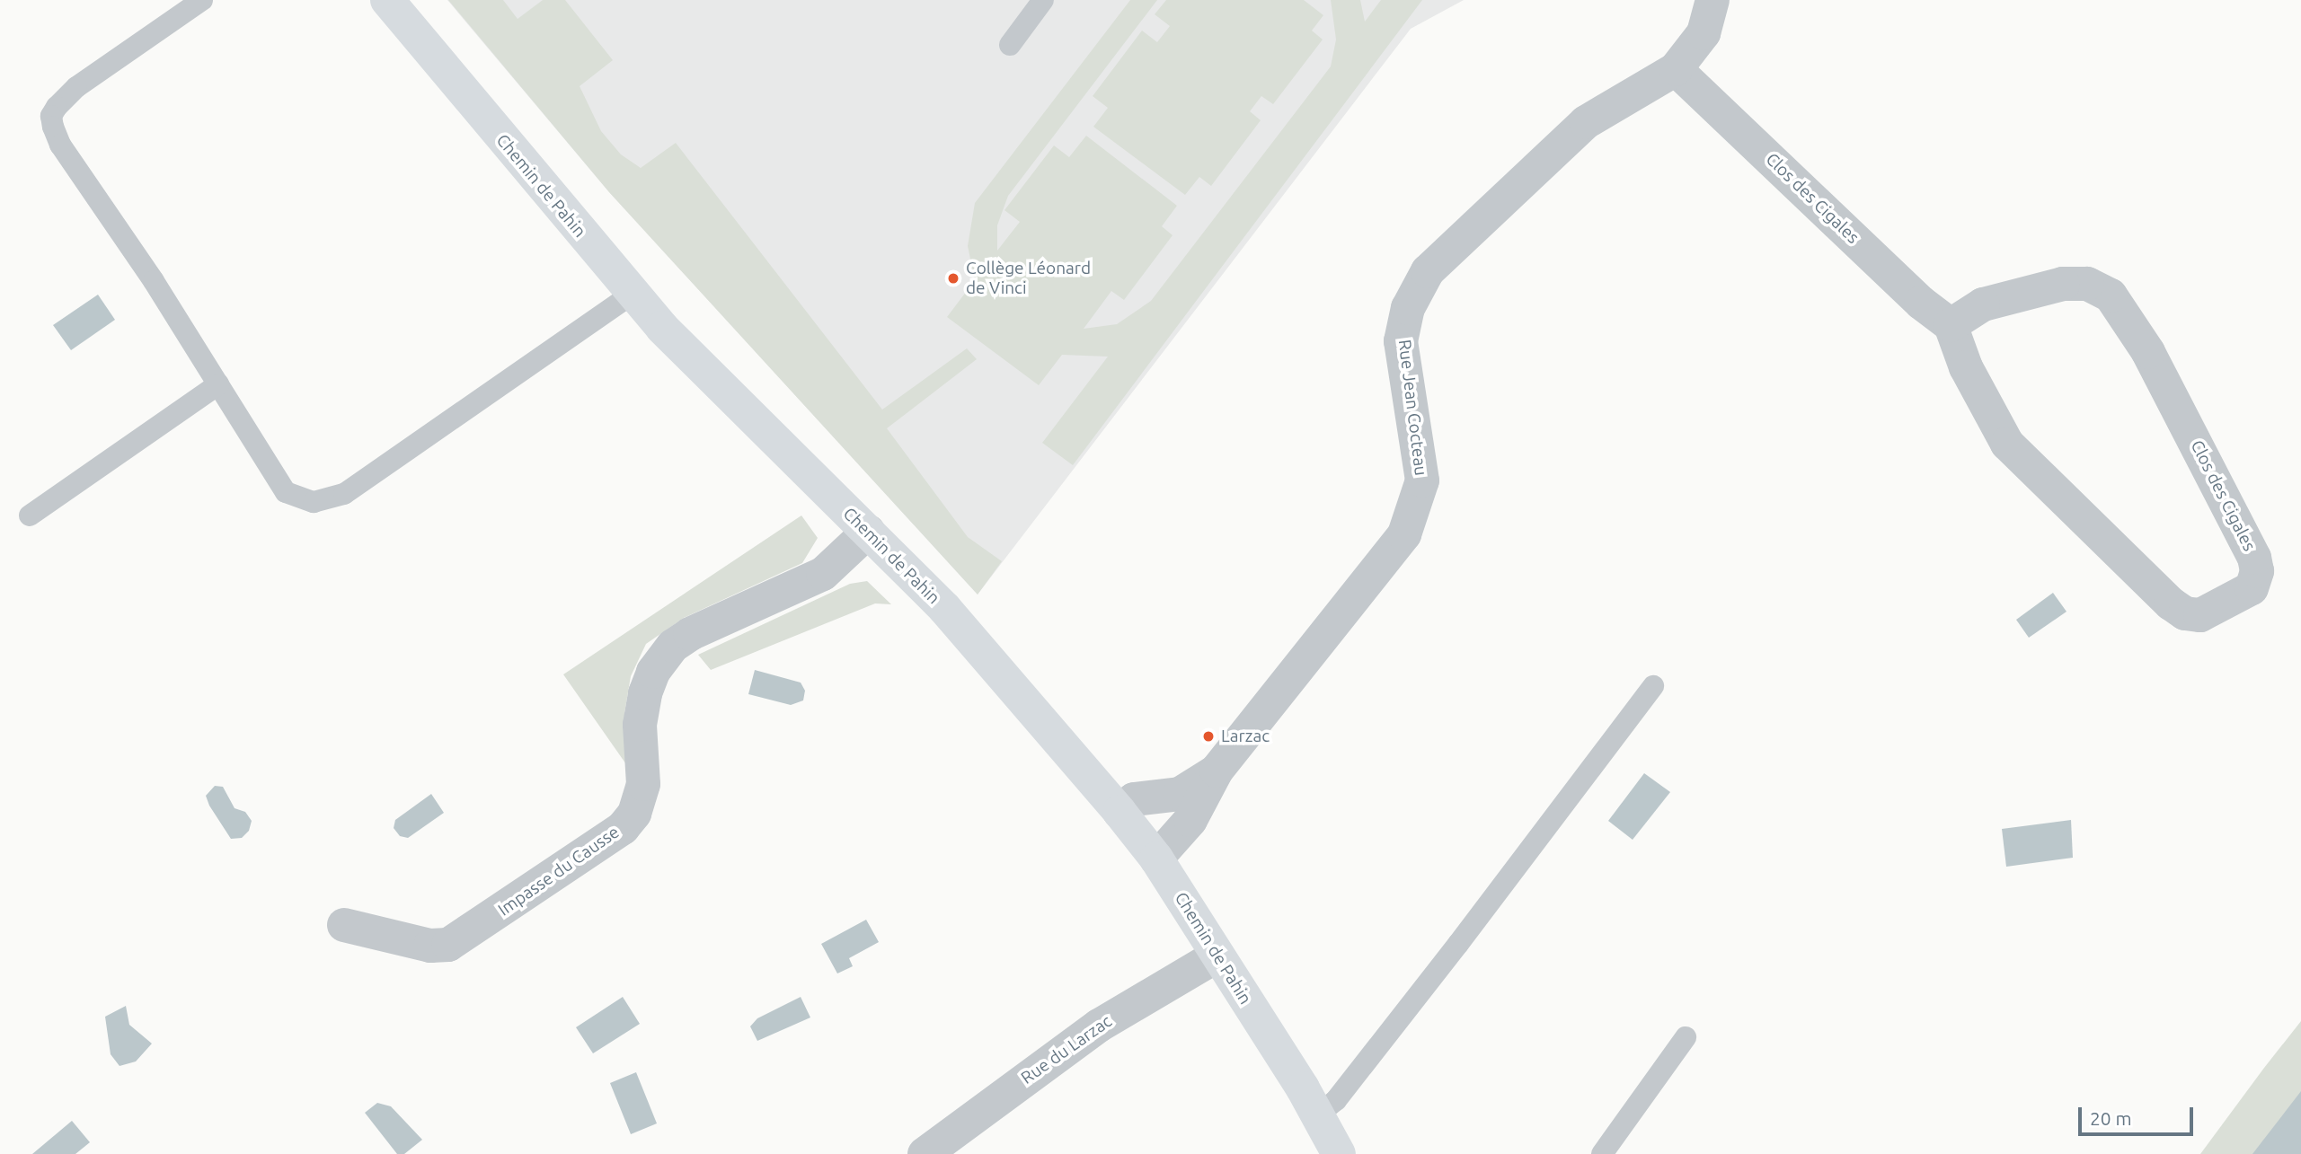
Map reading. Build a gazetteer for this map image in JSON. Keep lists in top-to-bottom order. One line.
{"streets":{"main road":["Chemin de Pahin"],"street":["Clos des Cigales","Rue Jean Cocteau","Impasse du Causse","Rue du Larzac"]},"crossings":[["Chemin de Pahin","Rue Jean Cocteau"],["Chemin de Pahin","Impasse du Causse"],["Chemin de Pahin","Rue du Larzac"],["Clos des Cigales","Rue Jean Cocteau"]],"places":["Collège Léonard de Vinci","Larzac"],"scale_bar":"20 m"}
